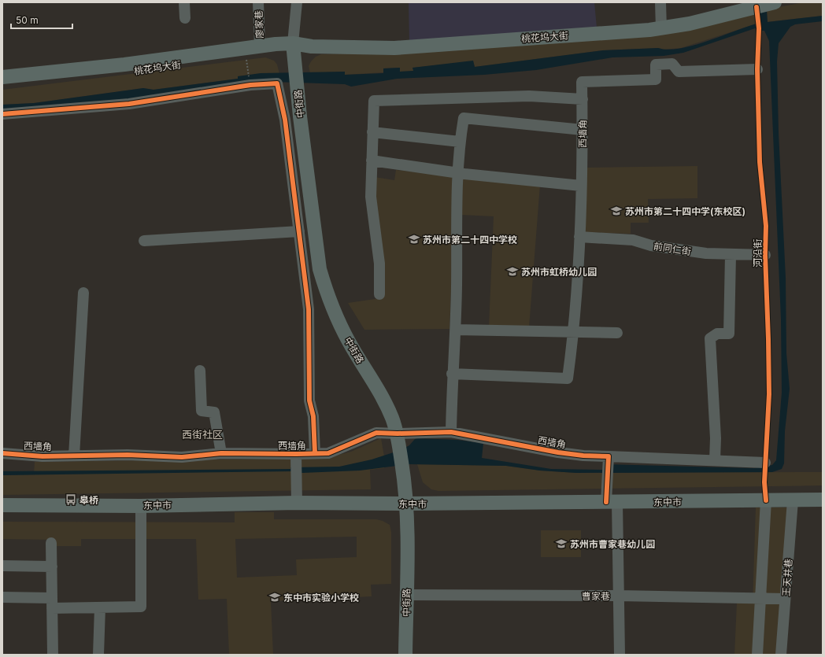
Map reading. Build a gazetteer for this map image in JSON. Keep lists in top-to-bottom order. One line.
{"streets":{"main road":["桃花坞大街","中街路","东中市"],"street":["廖家巷","西墙角","前同仁街","王天井巷","曹家巷"],"cycle path":["河沿街"]},"crossings":[["廖家巷","桃花坞大街"],["桃花坞大街","中街路"],["中街路","西墙角"],["中街路","东中市"],["中街路","曹家巷"],["西墙角","前同仁街"],["东中市","王天井巷"],["王天井巷","曹家巷"]],"districts":["西街社区"],"places":{"school or university":["苏州市第二十四中学(东校区)","苏州市第二十四中学校","苏州市虹桥幼儿园","苏州市曹家巷幼儿园","东中市实验小学校"],"bus stop":["皋桥"]},"scale_bar":"50 m"}
